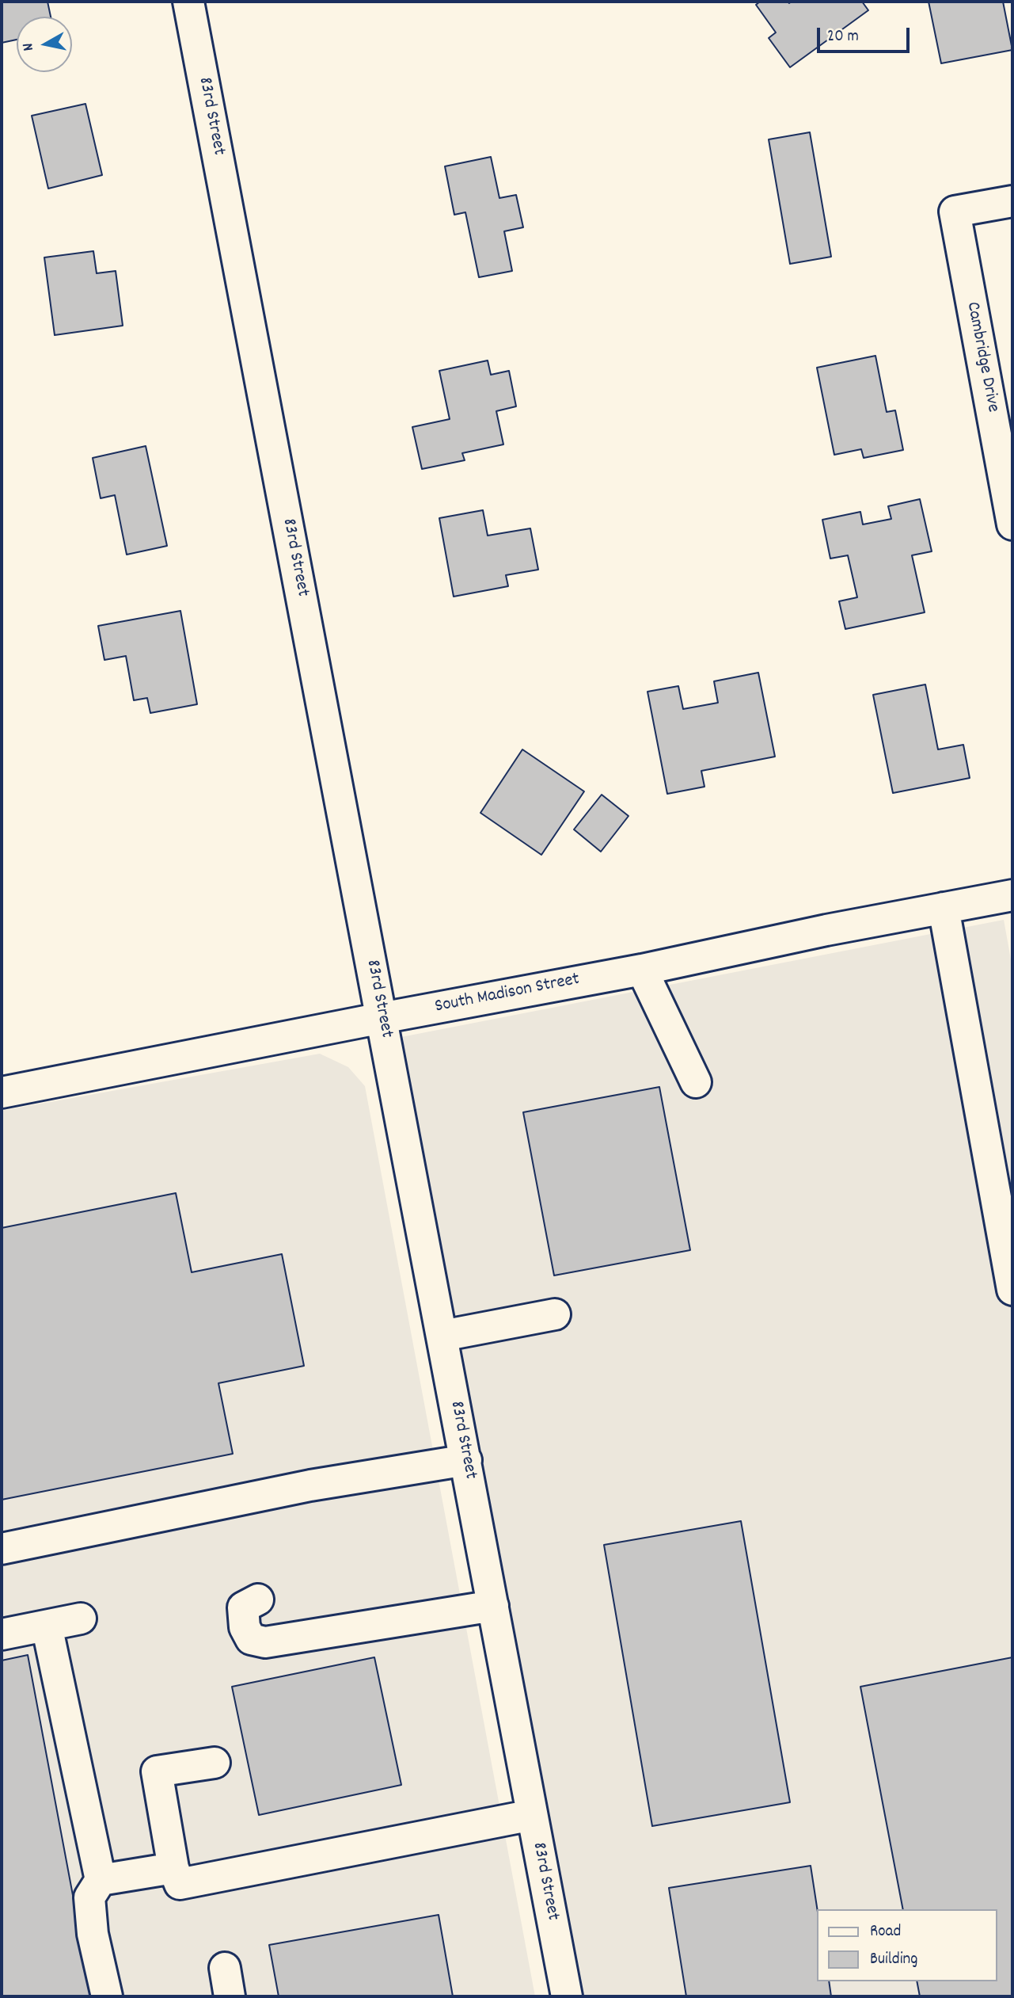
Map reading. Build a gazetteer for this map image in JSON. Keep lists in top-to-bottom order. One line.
{"streets":{"street":["83rd Street","Cambridge Drive","South Madison Street"]},"crossings":[["83rd Street","South Madison Street"]],"legend":["Road","Building"],"scale_bar":"20 m","north":"left"}
